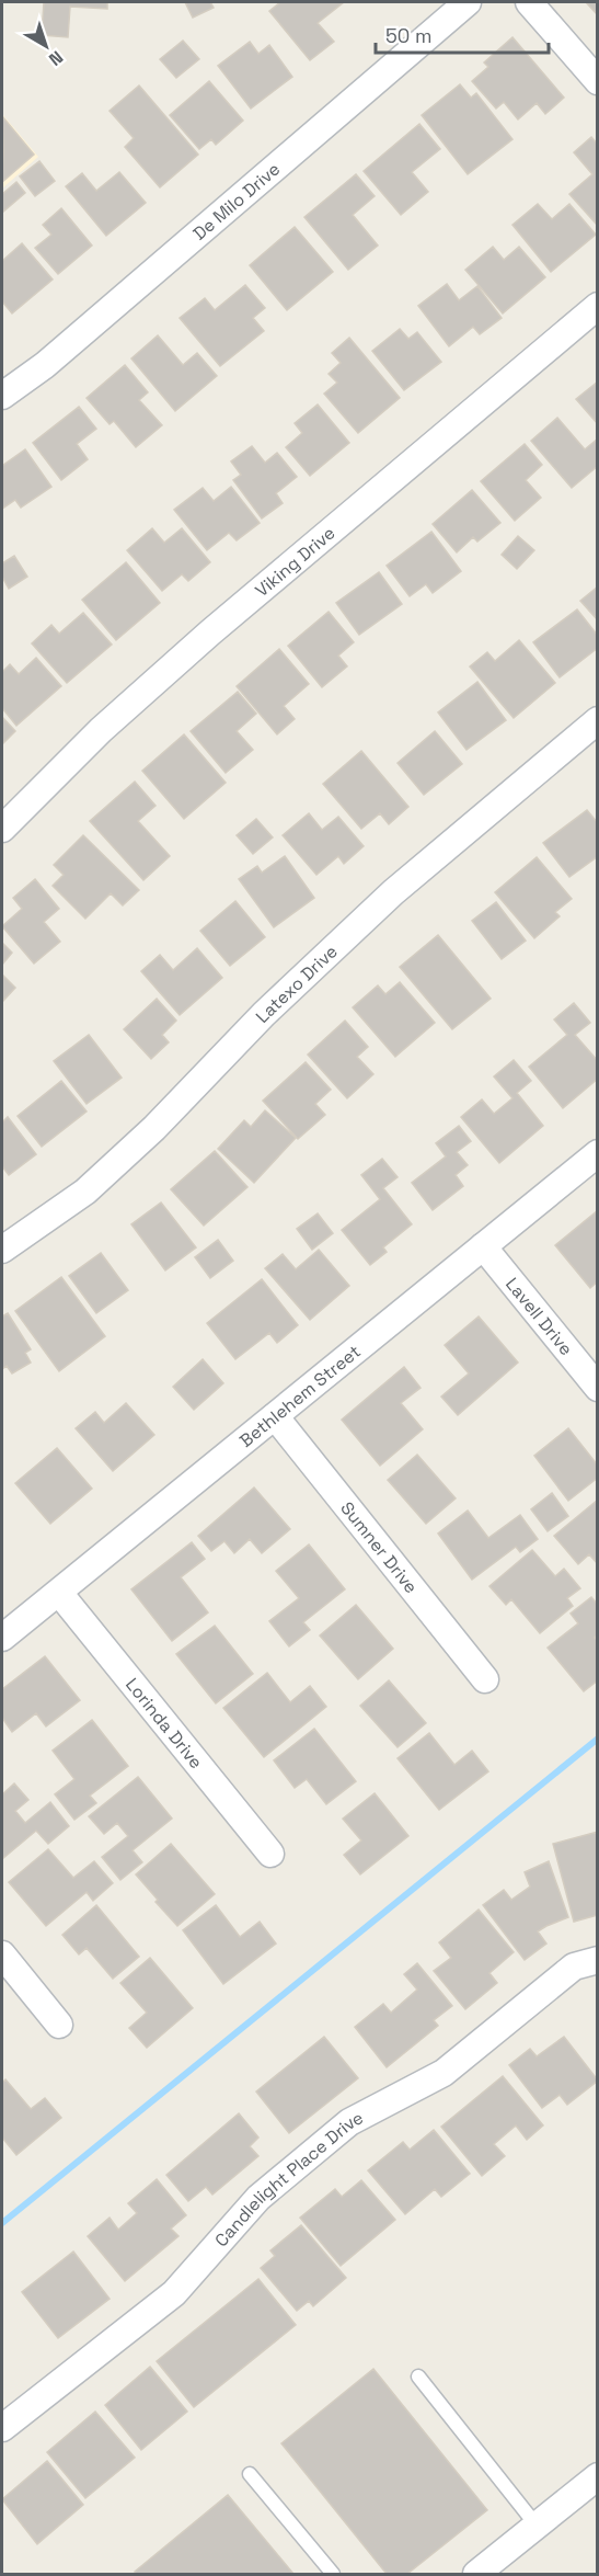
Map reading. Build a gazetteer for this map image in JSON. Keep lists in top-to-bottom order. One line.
{"streets":{"street":["De Milo Drive","Viking Drive","Latexo Drive","Lavell Drive","Bethlehem Street","Sumner Drive","Lorinda Drive","Candlelight Place Drive"]},"crossings":[["Lavell Drive","Bethlehem Street"],["Bethlehem Street","Sumner Drive"],["Bethlehem Street","Lorinda Drive"]],"scale_bar":"50 m","north":"bottom right"}
